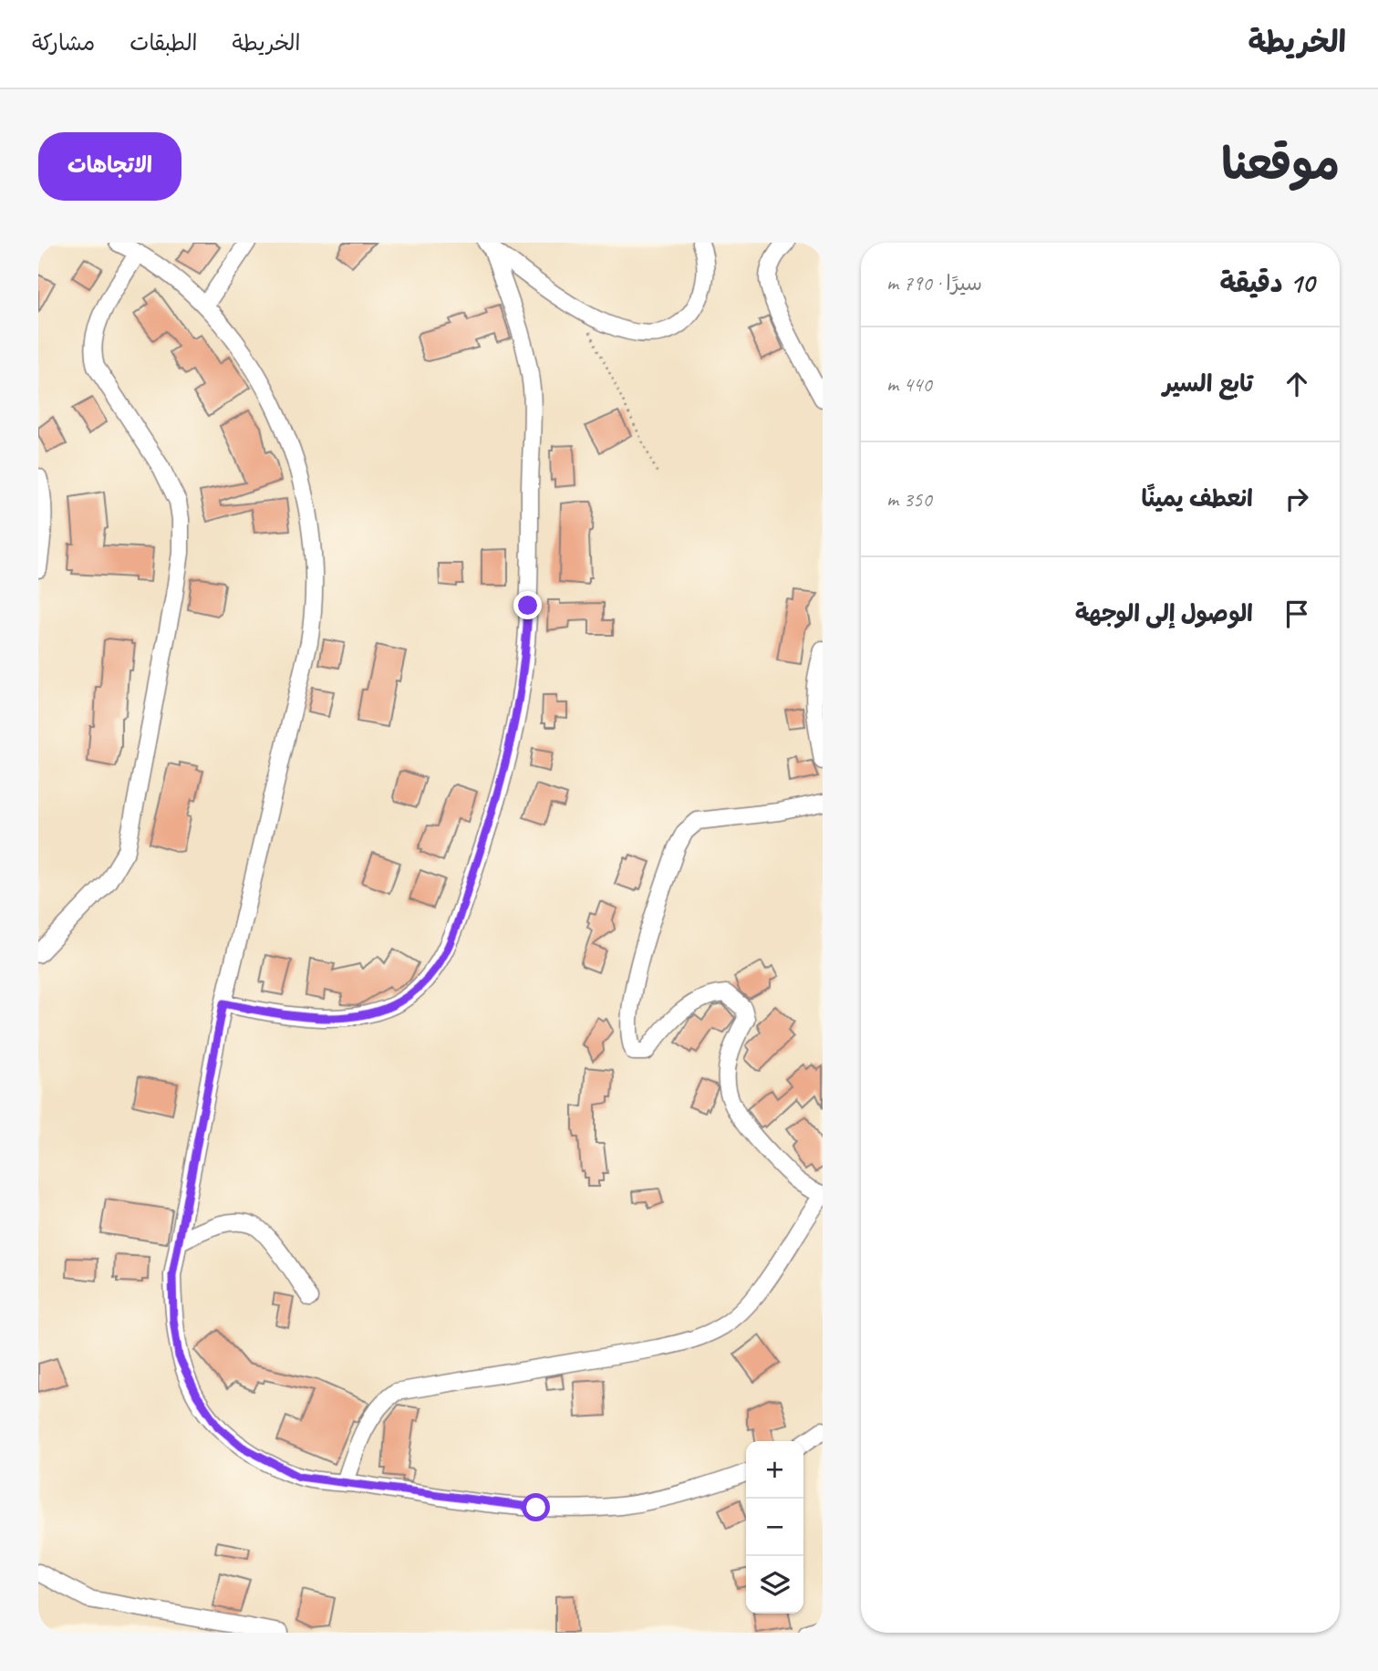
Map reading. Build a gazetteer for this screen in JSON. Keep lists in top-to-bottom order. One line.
{"page":{"header":"الخريطة","nav":["الخريطة","الطبقات","مشاركة"],"title":"موقعنا","buttons":"الاتجاهات","heading":["10 دقيقة","سيرًا · 790 m"],"list":[["تابع السير","440 m"],["انعطف يمينًا","350 m"],"الوصول إلى الوجهة"],"map_buttons":["+","−"]}}
